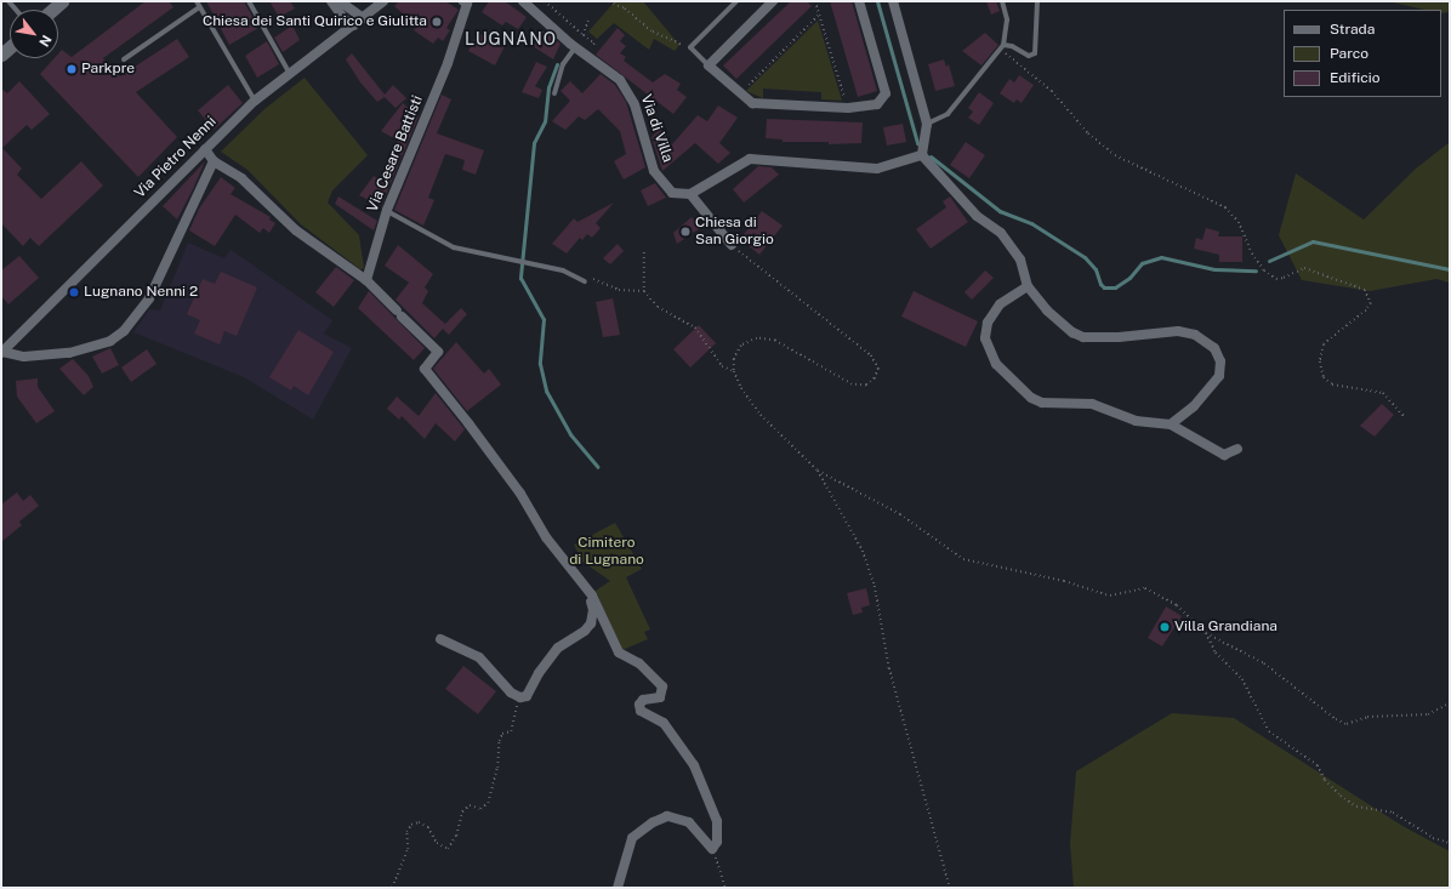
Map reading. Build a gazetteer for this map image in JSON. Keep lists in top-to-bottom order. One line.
{"streets":{"street":["Via di Villa","Via Cesare Battisti","Via Pietro Nenni"]},"districts":["LUGNANO"],"parks":["Cimitero di Lugnano"],"places":["Chiesa dei Santi Quirico e Giulitta","Parkpre","Chiesa di San Giorgio","Lugnano Nenni 2","Villa Grandiana"],"legend":["Strada","Parco","Edificio"],"north":"bottom right"}
